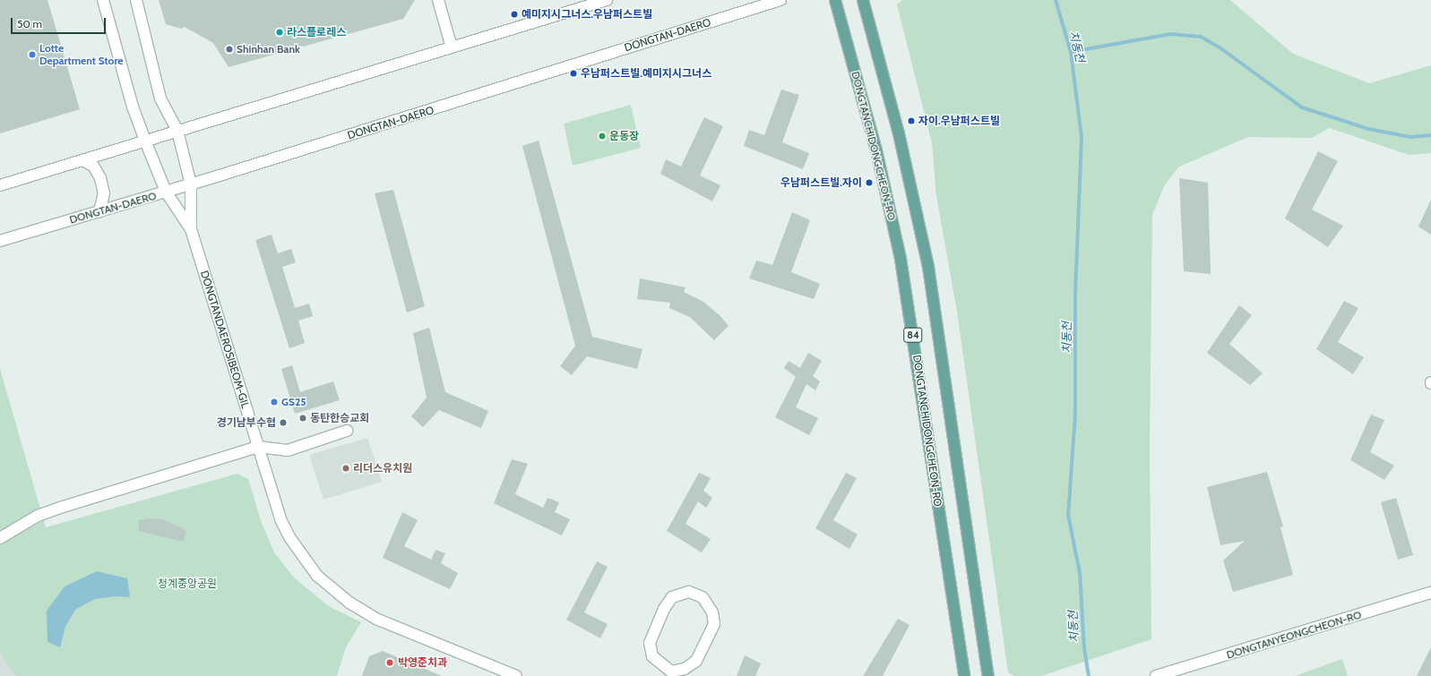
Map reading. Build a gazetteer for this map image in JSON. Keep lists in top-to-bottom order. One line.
{"streets":{"main road":["DONGTANCHIDONGCHEON-RO","84"],"street":["DONGTAN-DAERO","DONGTANDAEROSIBEOM-GIL","DONGTANYEONGCHEON-RO"]},"crossings":[["DONGTAN-DAERO","DONGTANDAEROSIBEOM-GIL"]],"water":["치동천"],"parks":["청계중앙공원"],"places":["예미지시그너스.우남퍼스트빌","라스플로레스","Shinhan Bank","Lotte Department Store","우남퍼스트빌.예미지시그너스","자이.우남퍼스트빌","운동장","우남퍼스트빌.자이","GS25","동탄한승교회","경기남부수협","리더스유치원","박영준치과"],"scale_bar":"50 m"}
